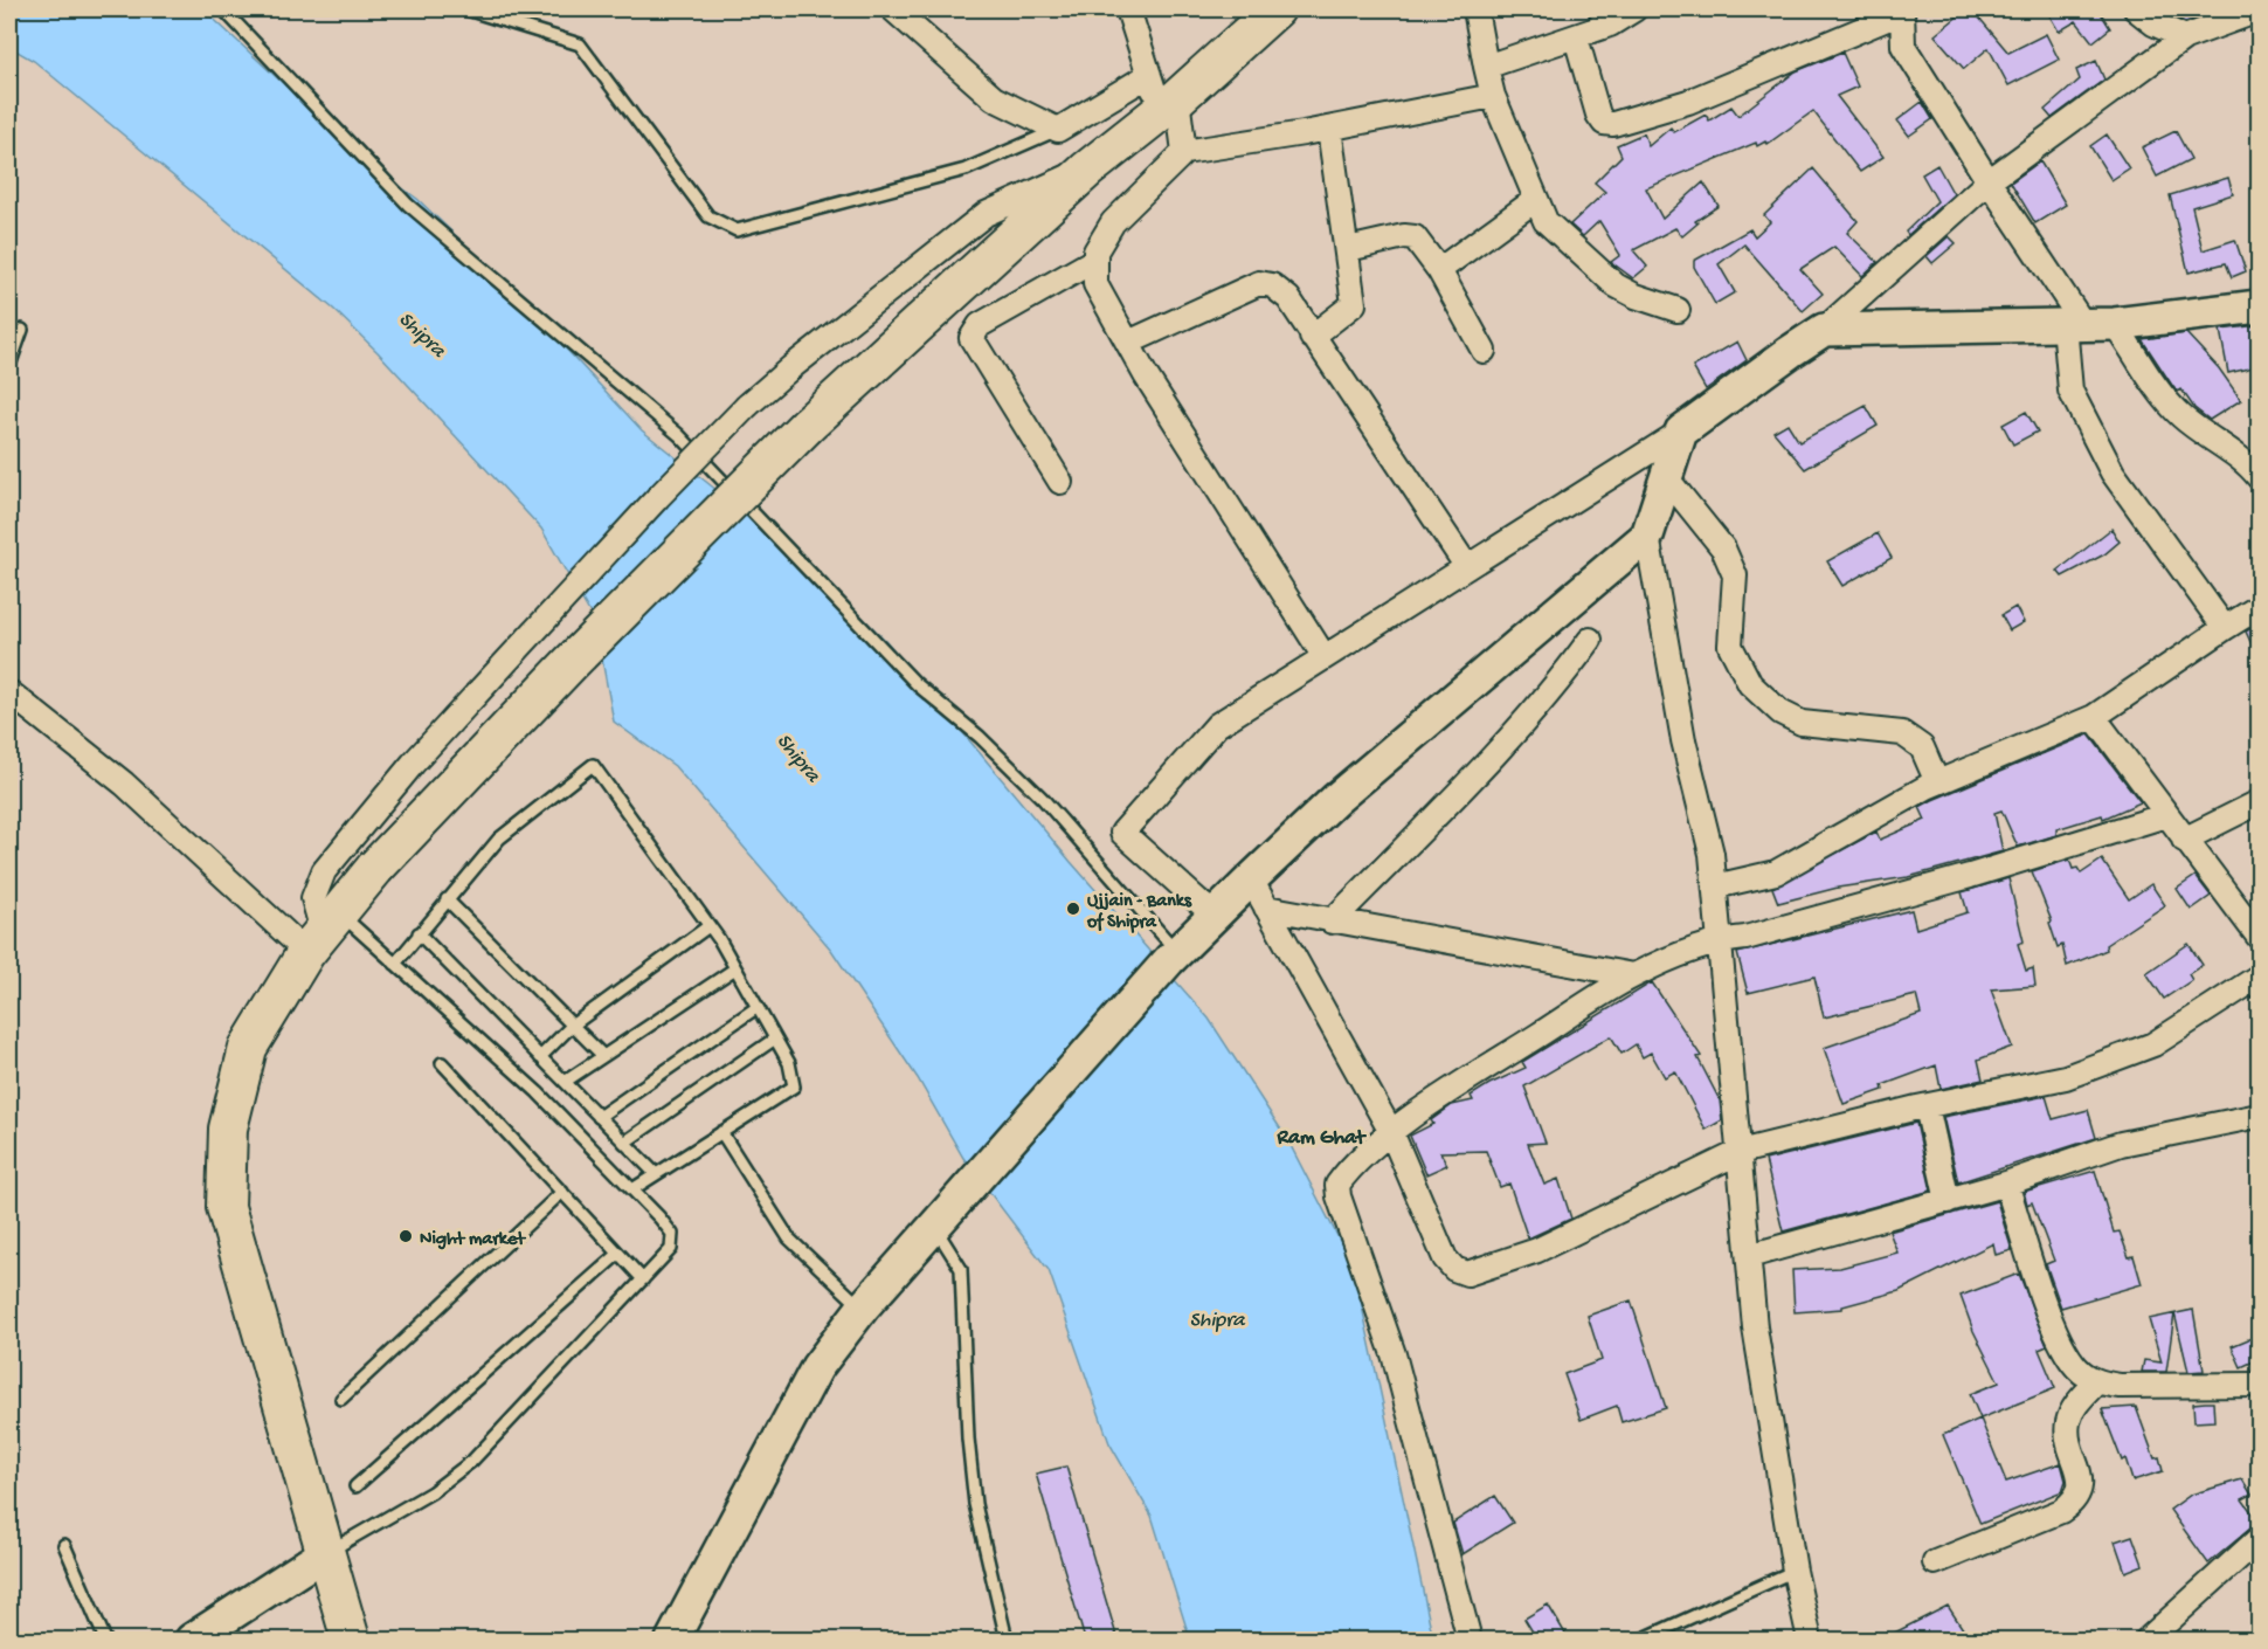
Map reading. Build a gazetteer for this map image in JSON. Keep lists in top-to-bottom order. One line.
{"districts":["Ram Ghat"],"water":["Shipra"],"places":["Ujjain - Banks of Shipra","Night market"]}
